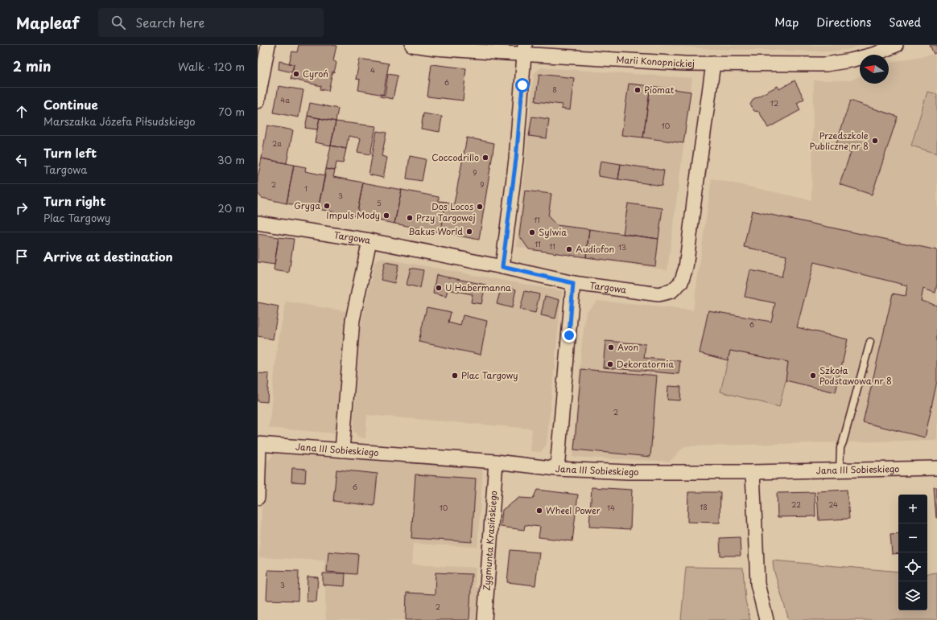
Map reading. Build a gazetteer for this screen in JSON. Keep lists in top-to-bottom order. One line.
{"streets":{"street":["Marii Konopnickiej","Targowa","Jana III Sobieskiego","Zygmunta Krasińskiego"]},"crossings":[["Marii Konopnickiej","Targowa"],["Jana III Sobieskiego","Zygmunta Krasińskiego"]],"places":["Cyroń","Piomat","Przedszkole Publiczne nr 8","Coccodrillo","Gryga","Dos Locos","Impuls Mody","Przy Targowej","Bakus World","Sylwia","Audiofon","U Habermanna","Avon","Dekoratornia","Plac Targowy","Szkoła Podstawowa nr 8","Wheel Power"],"house_numbers":["4","6","8","4a","12","10","2a","9","2","9","1","3","5","11","11","11","13","6","2","6","22","24","18","10","14","3","2"],"north":"left","page":{"header":"Mapleaf","search":"Search here","nav":["Map","Directions","Saved"],"heading":["2 min","Walk · 120 m"],"list":[["Continue","Marszałka Józefa Piłsudskiego","70 m"],["Turn left","Targowa","30 m"],["Turn right","Plac Targowy","20 m"],"Arrive at destination"],"map_buttons":["+","−"]}}
